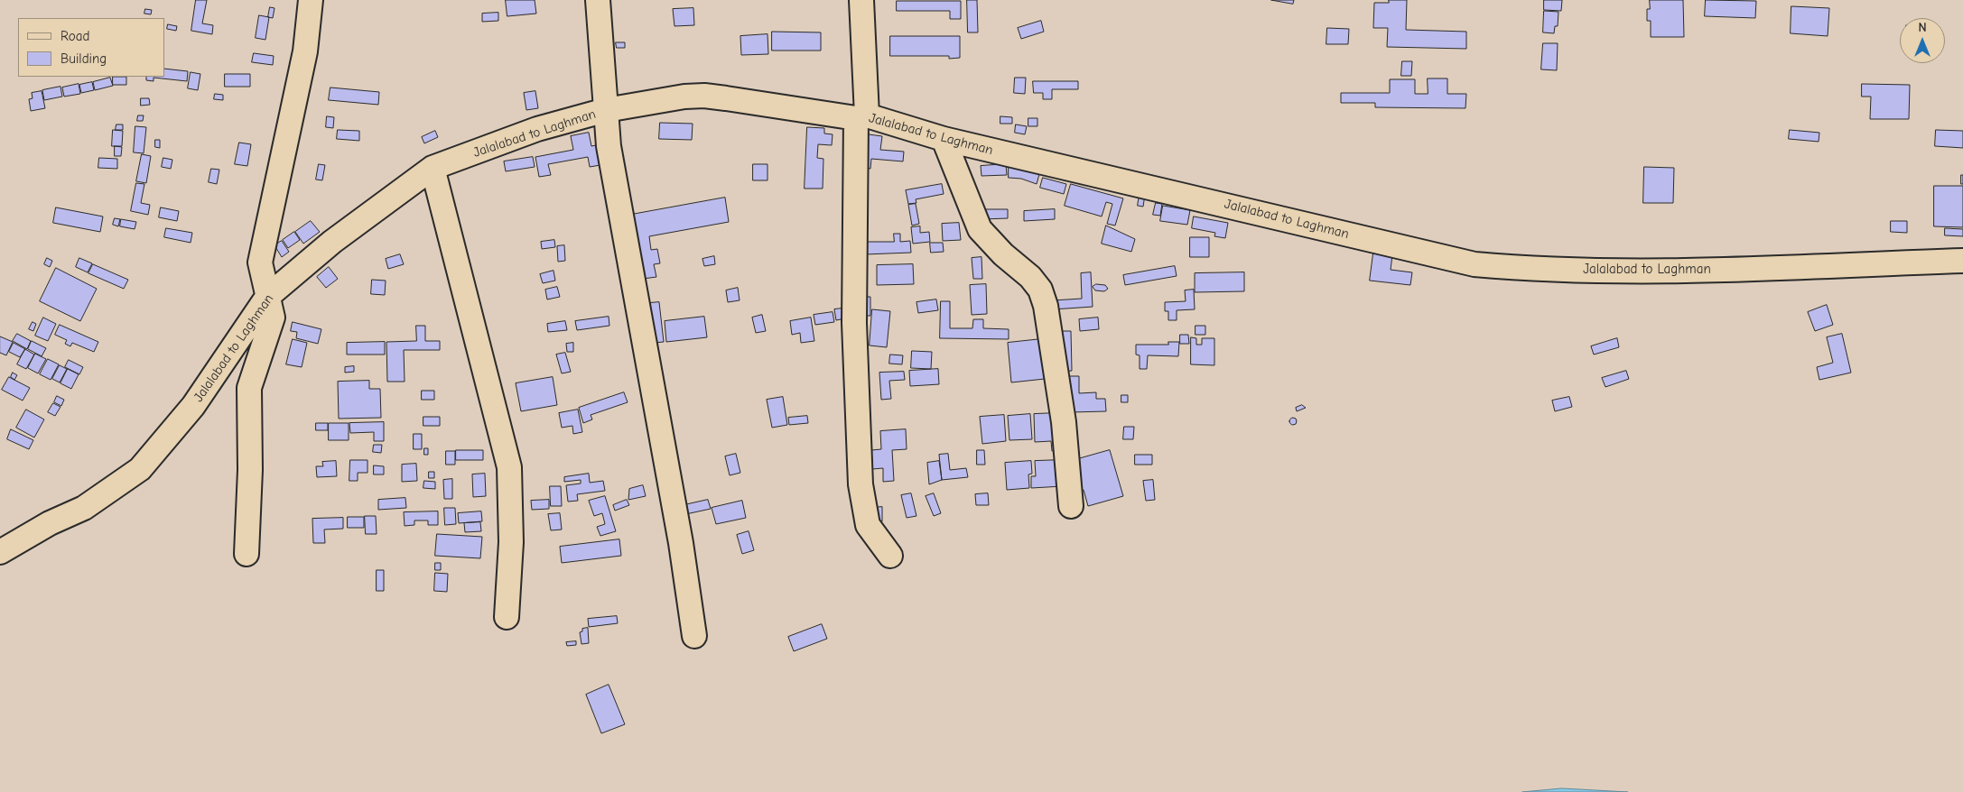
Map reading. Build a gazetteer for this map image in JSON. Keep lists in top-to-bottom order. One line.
{"streets":{"street":["Jalalabad to Laghman"]},"legend":["Road","Building"],"north":"top"}
